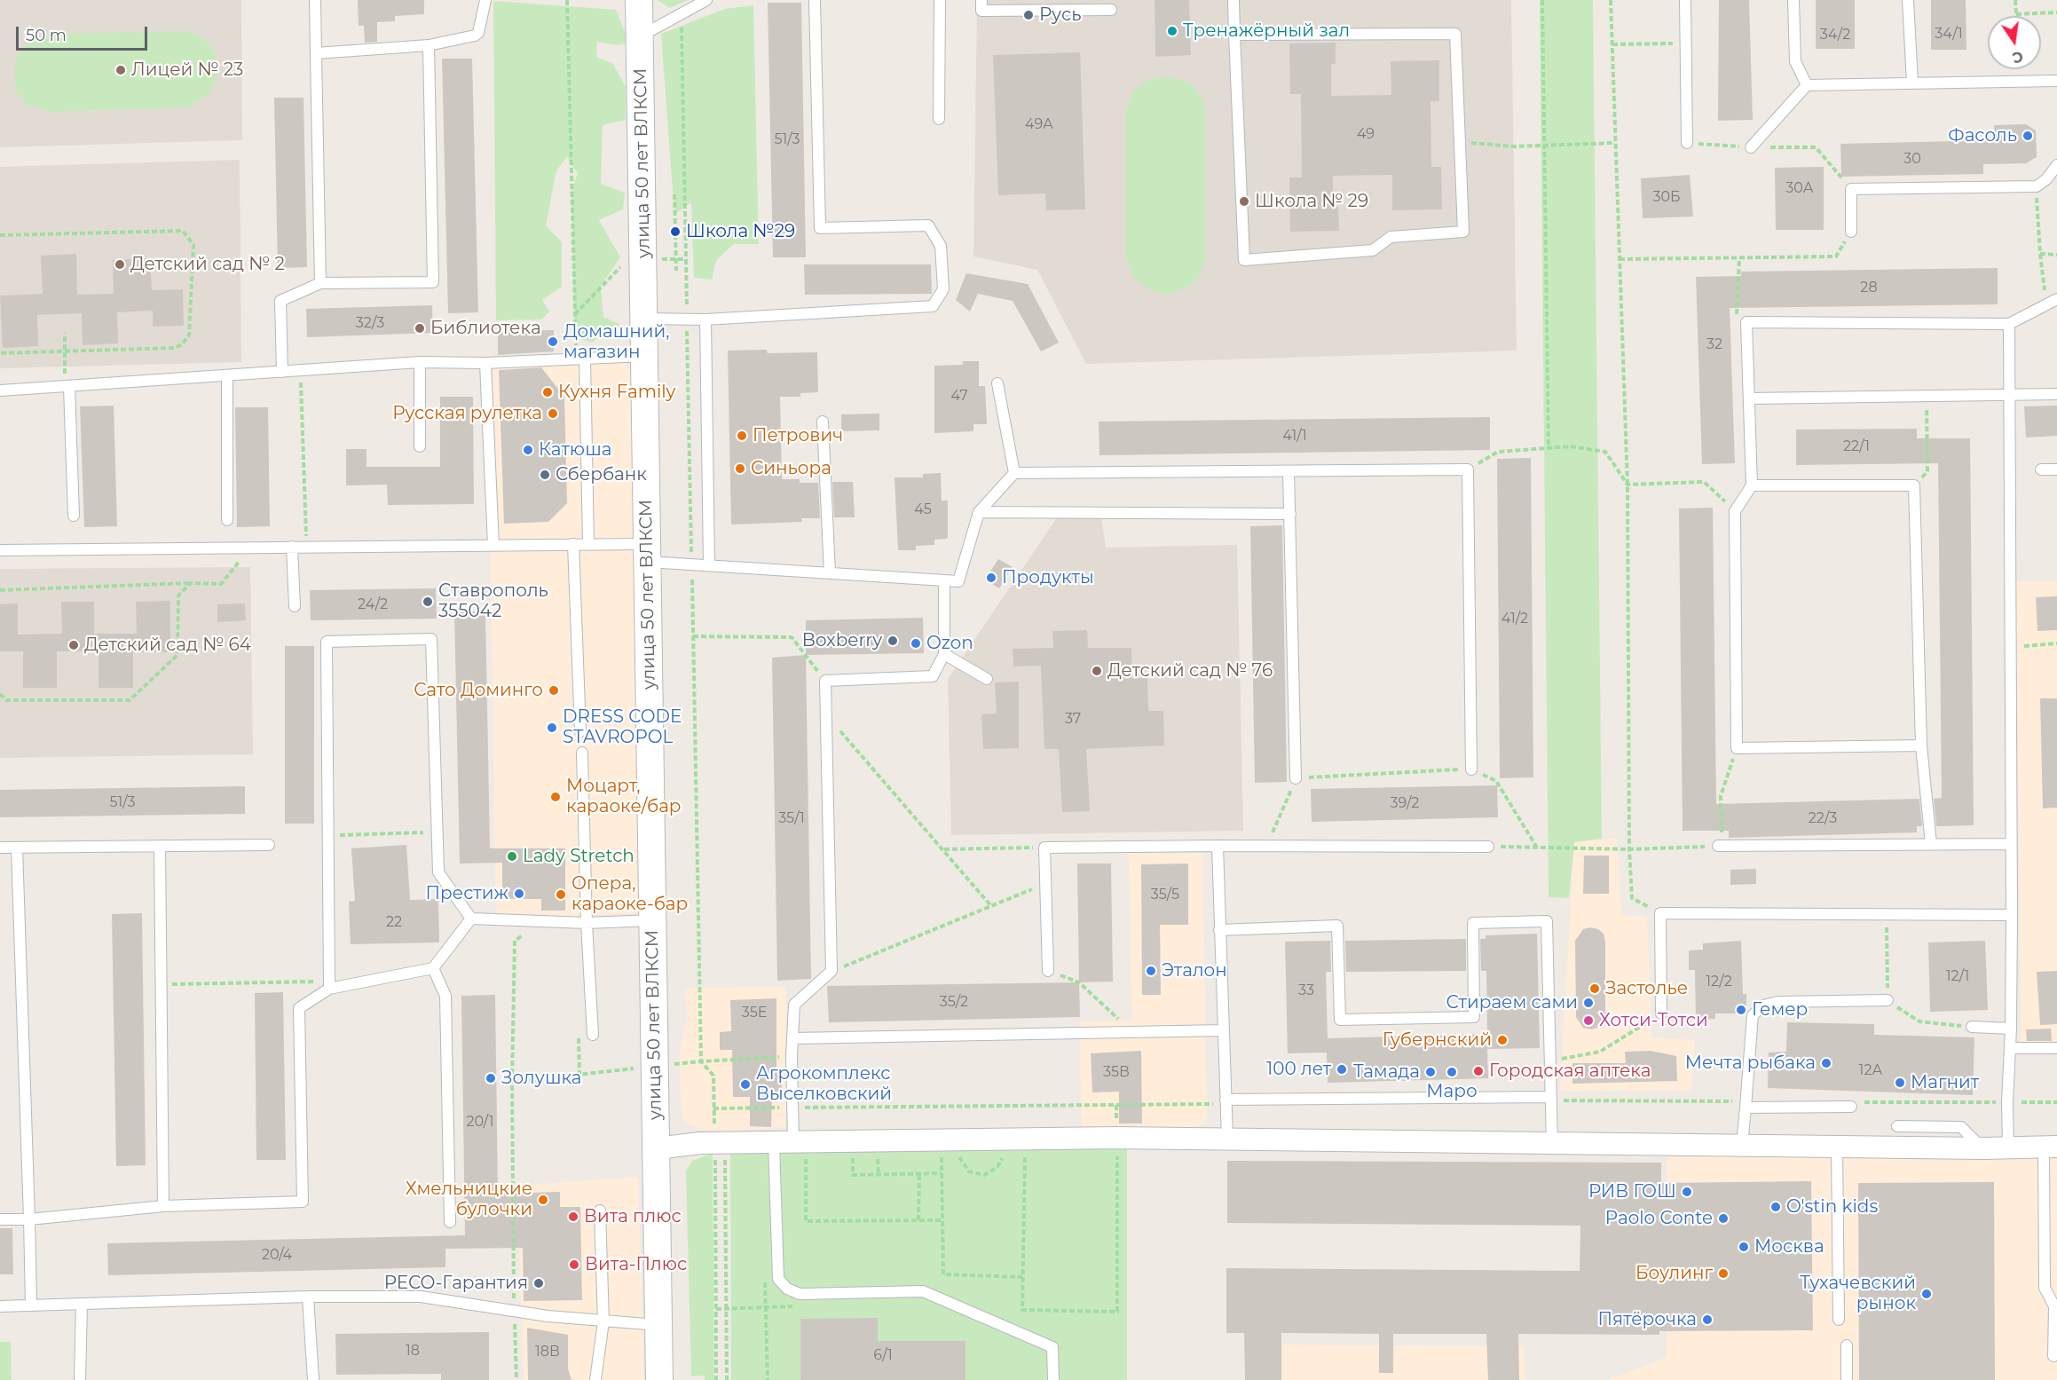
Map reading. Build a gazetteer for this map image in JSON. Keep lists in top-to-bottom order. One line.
{"streets":{"street":["улица 50 лет ВЛКСМ"]},"places":["Русь","Тренажёрный зал","Лицей № 23","Фасоль","Школа № 29","Школа №29","Детский сад № 2","Библиотека","Домашний, магазин","Кухня Family","Русская рулетка","Петрович","Катюша","Синьора","Сбербанк","Продукты","Ставрополь 355042","Boxberry","Ozon","Детский сад № 64","Детский сад № 76","Сато Доминго","DRESS CODE STAVROPOL","Моцарт, караоке/бар","Lady Stretch","Престиж","Опера, караоке-бар","Эталон","Застолье","Стираем сами","Гемер","Хотси-Тотси","Губернский","Мечта рыбака","100 лет","Городская аптека","Тамада","Маро","Золушка","Магнит","Агрокомплекс Выселковский","РИВ ГОШ","Хмельницкие булочки","O'stin kids","Вита плюс","Paolo Conte","Москва","Вита-Плюс","Боулинг","РЕСО-Гарантия","Тухачевский рынок","Пятёрочка"],"house_numbers":["34/1","34/2","49А","49","51/3","30","30А","30Б","28","32/3","32","47","41/1","22/1","45","24/2","41/2","37","51/3","39/2","35/1","22/3","35/5","22","12/1","12/2","33","35/2","35Е","12А","35В","20/1","20/4","18","18В","6/1"],"scale_bar":"50 m","north":"bottom"}
